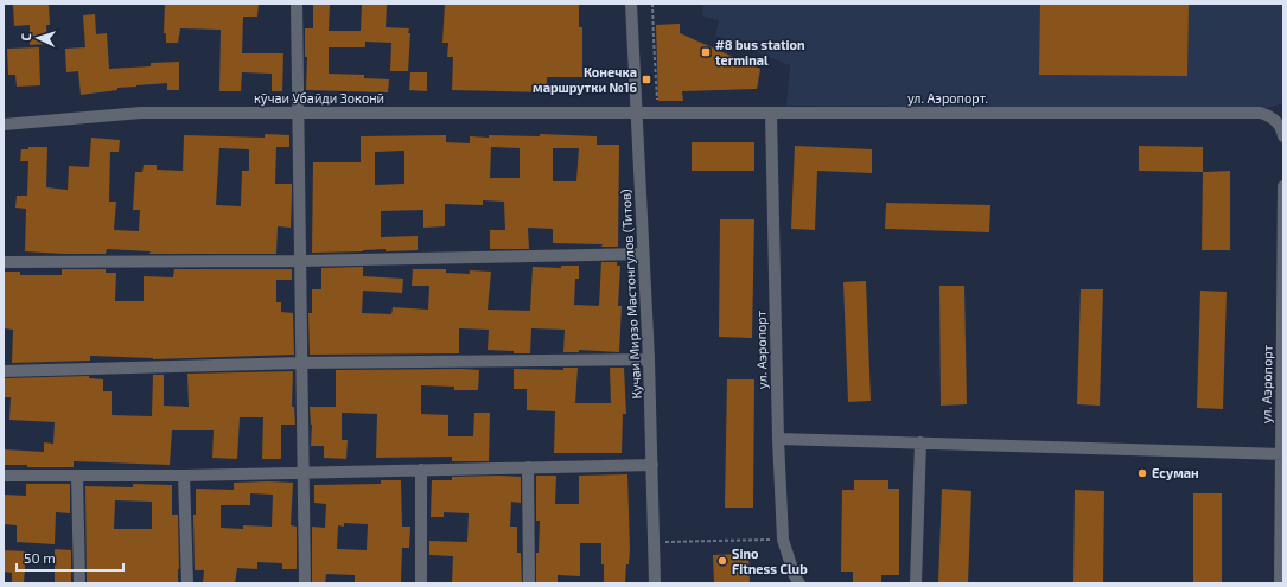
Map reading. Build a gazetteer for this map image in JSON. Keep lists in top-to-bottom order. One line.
{"streets":{"street":["кӯчаи Убайди Зоконӣ","ул. Аэропорт.","Кучаи Мирзо Мастонгулов (Титов)","ул. Аэропорт"]},"crossings":[["кӯчаи Убайди Зоконӣ","ул. Аэропорт."],["кӯчаи Убайди Зоконӣ","Кучаи Мирзо Мастонгулов (Титов)"],["ул. Аэропорт.","Кучаи Мирзо Мастонгулов (Титов)"],["ул. Аэропорт.","ул. Аэропорт"]],"places":{"transit":["#8 bus station terminal","Конечка маршрутки №16"],"other":["Есуман","Sino Fitness Club"]},"scale_bar":"50 m","north":"left"}
